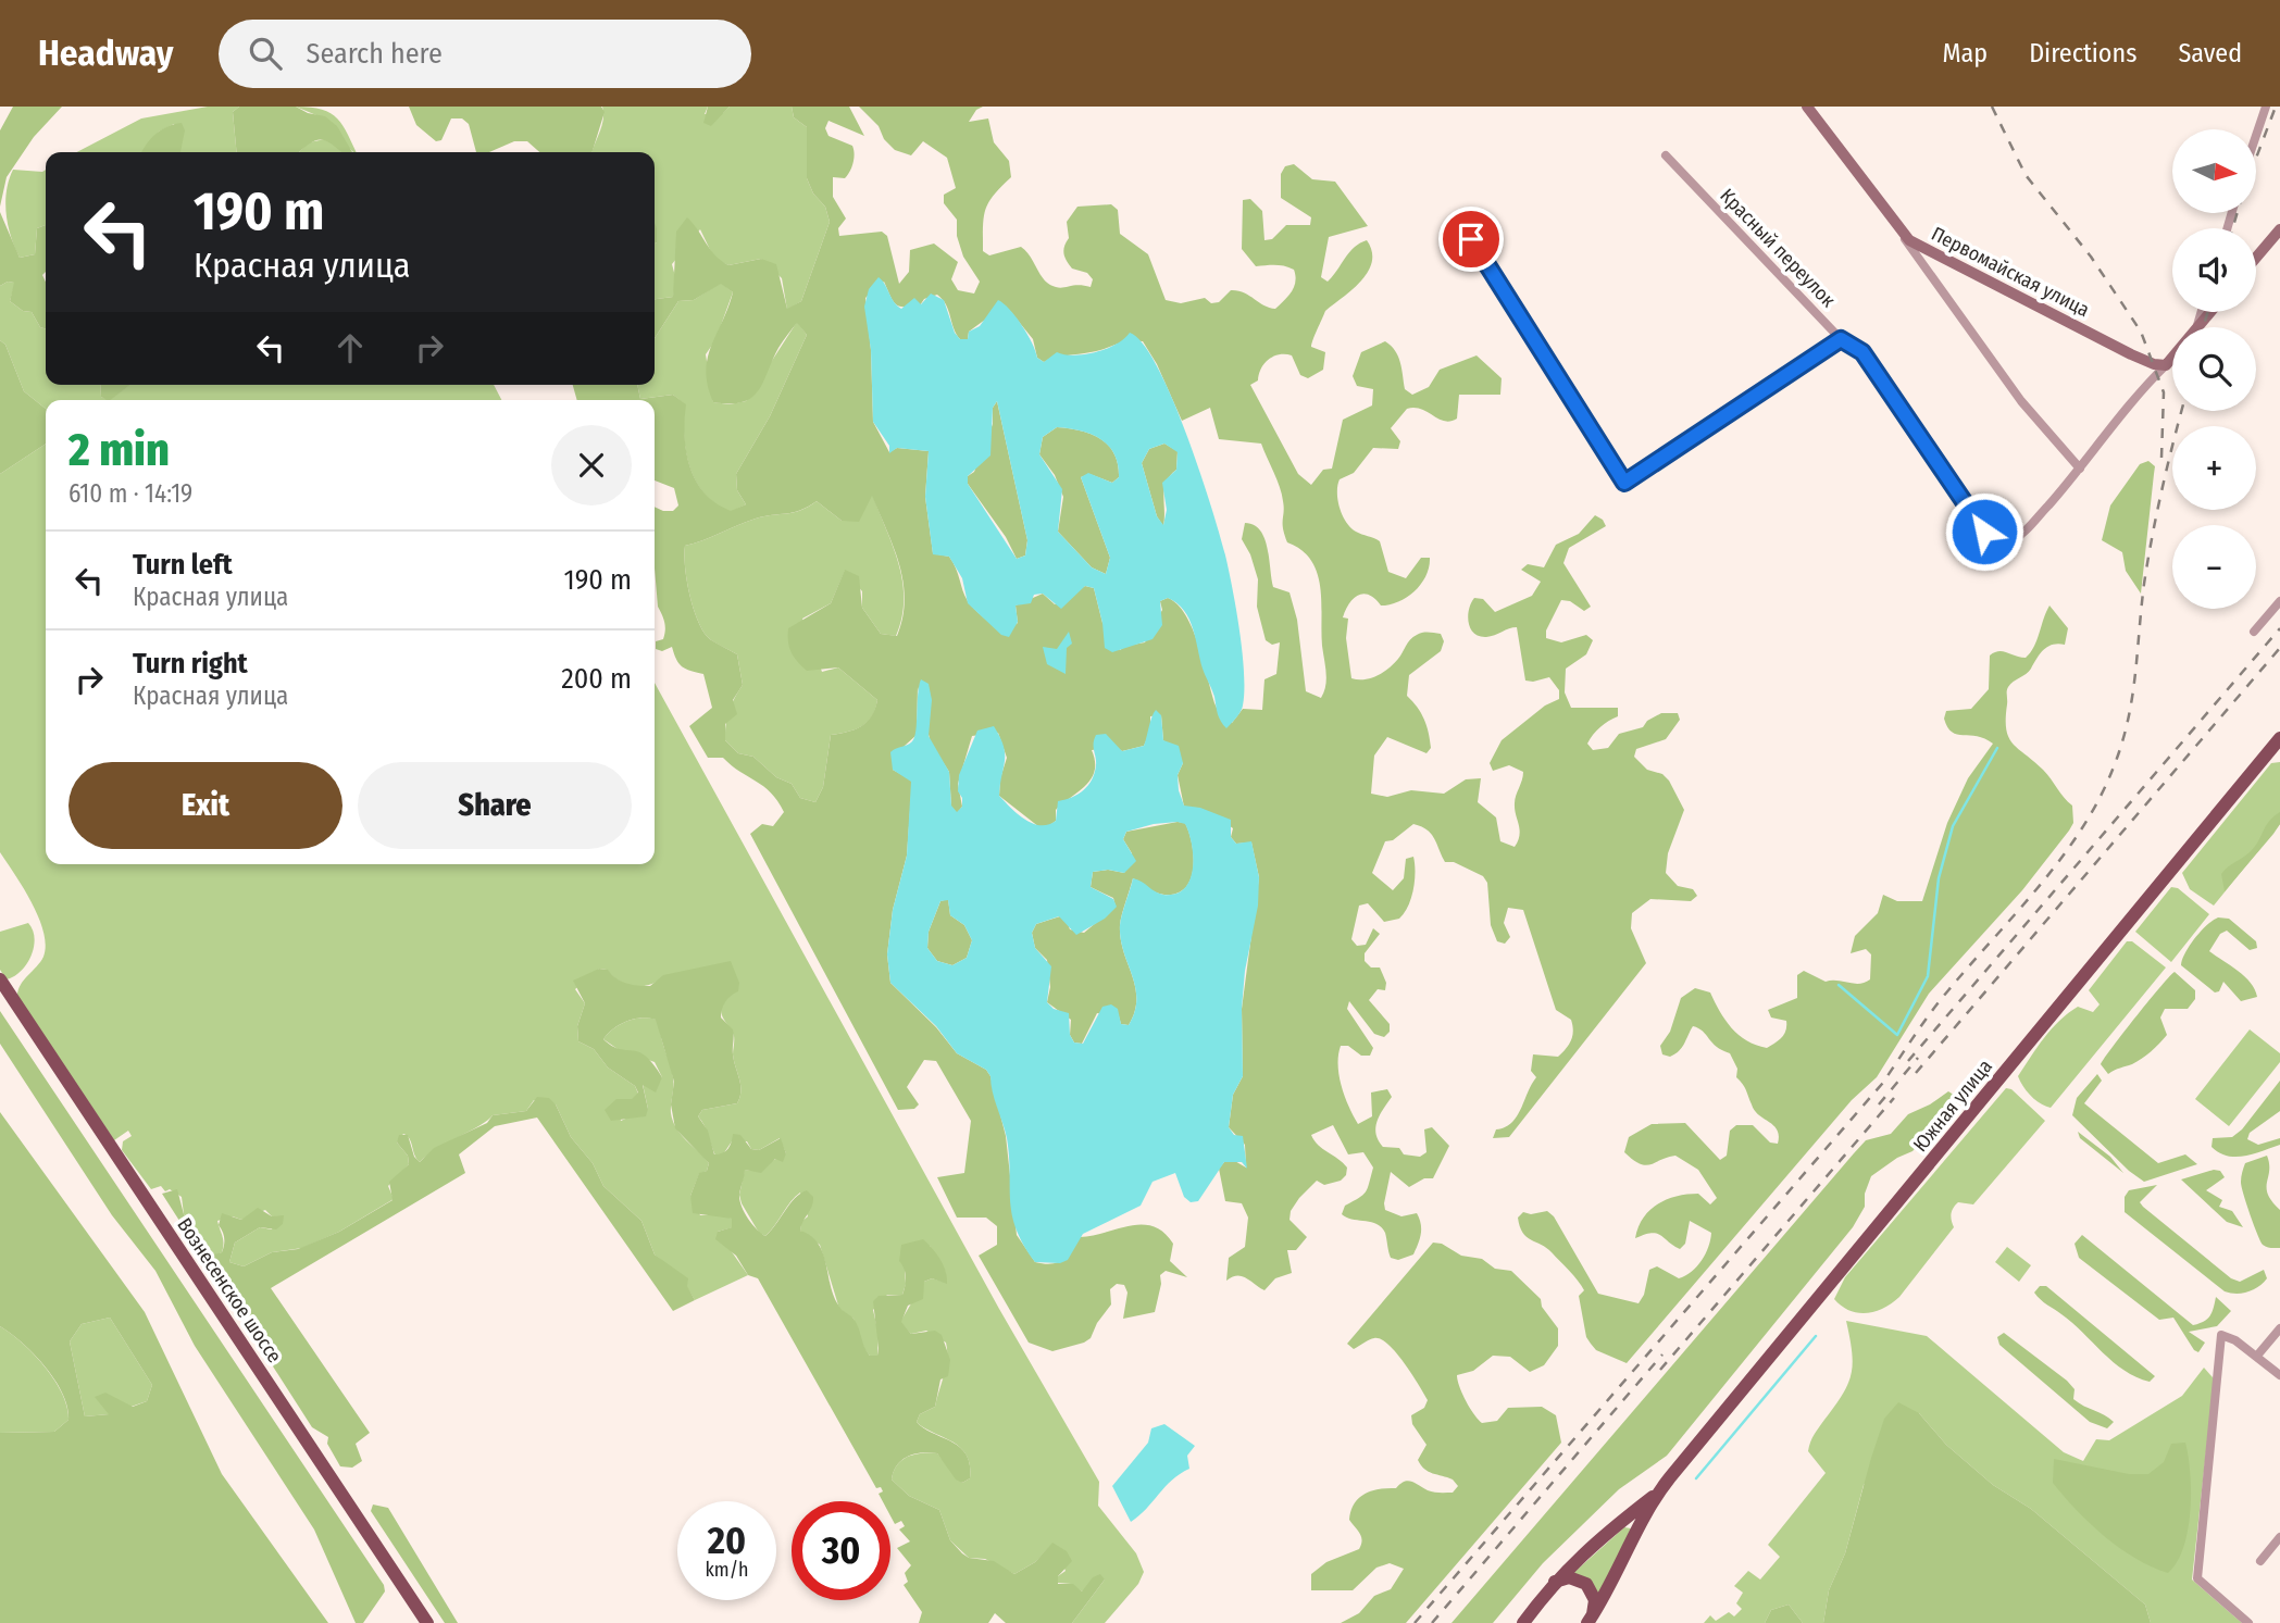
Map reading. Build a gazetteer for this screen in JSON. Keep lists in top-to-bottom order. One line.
{"streets":{"main road":["Южная улица","Вознесенское шоссе"],"street":["Красный переулок","Первомайская улица"]},"north":"right","page":{"header":"Headway","search":"Search here","nav":["Map","Directions","Saved"],"map_buttons":["+","−"],"turn":["190 m","Красная улица"],"heading":["2 min","610 m · 14:19"],"list":[{"name":"Turn left","note":"Красная улица","value":"190 m"},{"name":"Turn right","note":"Красная улица","value":"200 m"}],"buttons":["Exit","Share"],"speed":"20 km/h","limit":"30"}}
